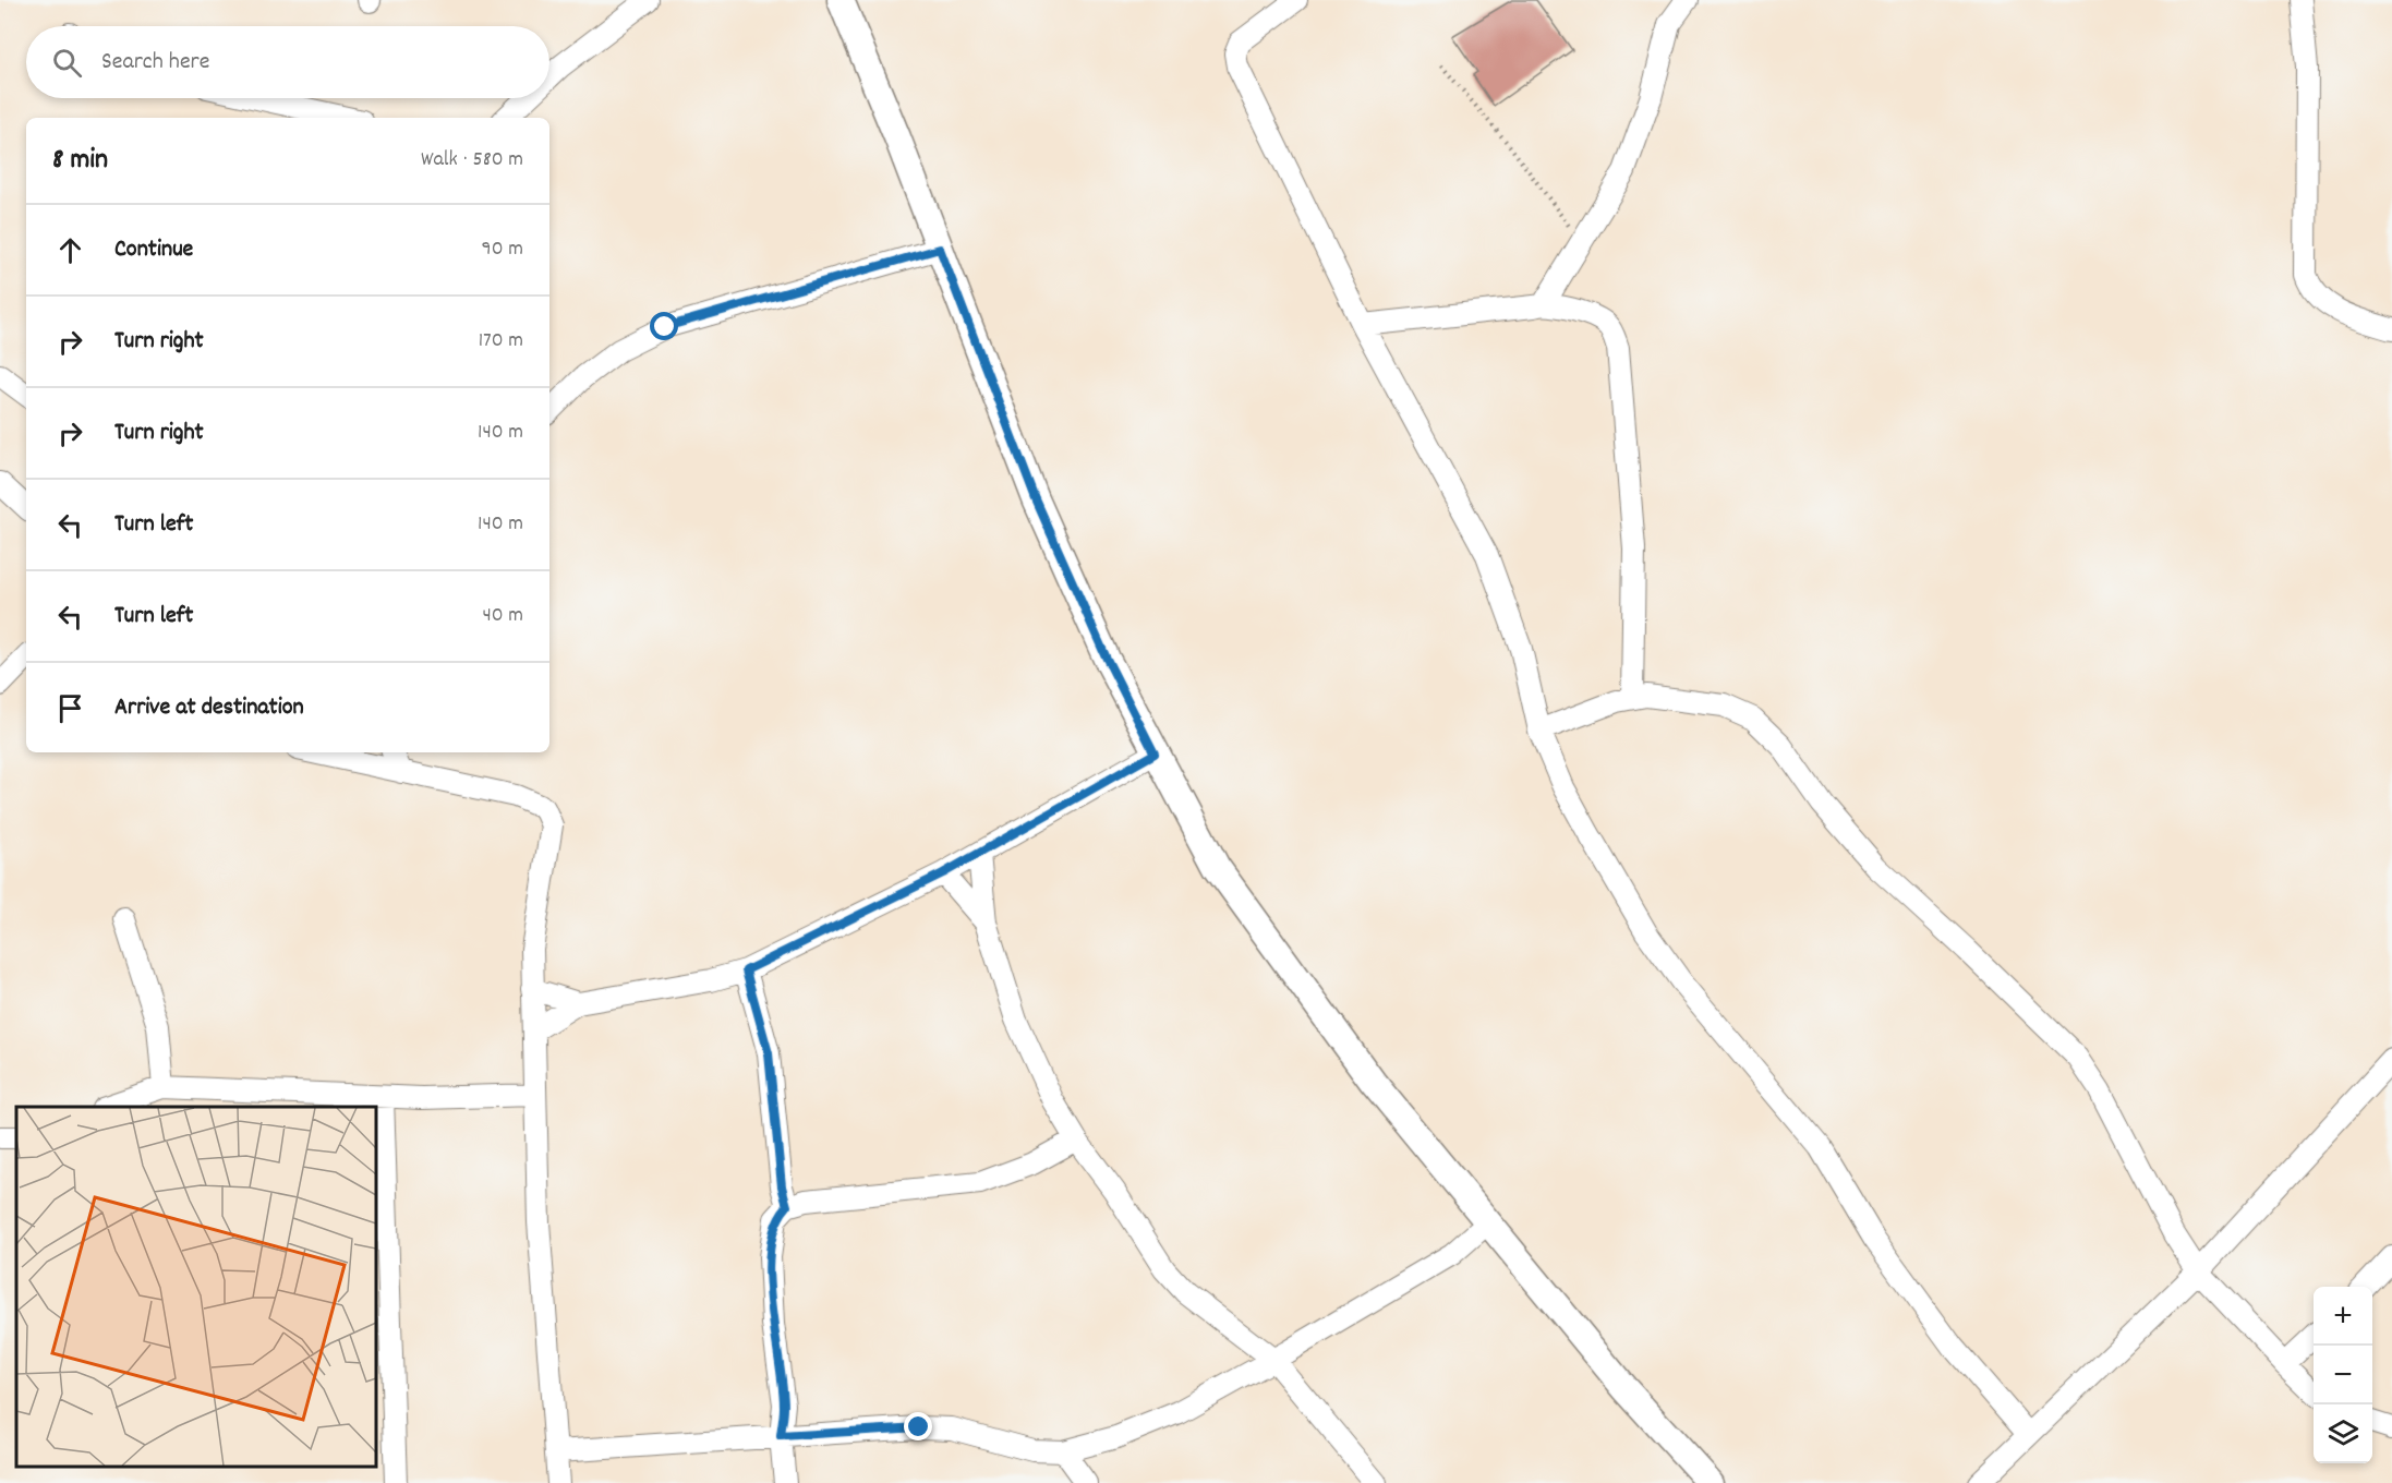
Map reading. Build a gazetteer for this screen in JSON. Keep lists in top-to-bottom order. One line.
{"page":{"search":"Search here","heading":["8 min","Walk · 580 m"],"list":[["Continue","90 m"],["Turn right","170 m"],["Turn right","140 m"],["Turn left","140 m"],["Turn left","40 m"],"Arrive at destination"],"map_buttons":["+","−"]}}
